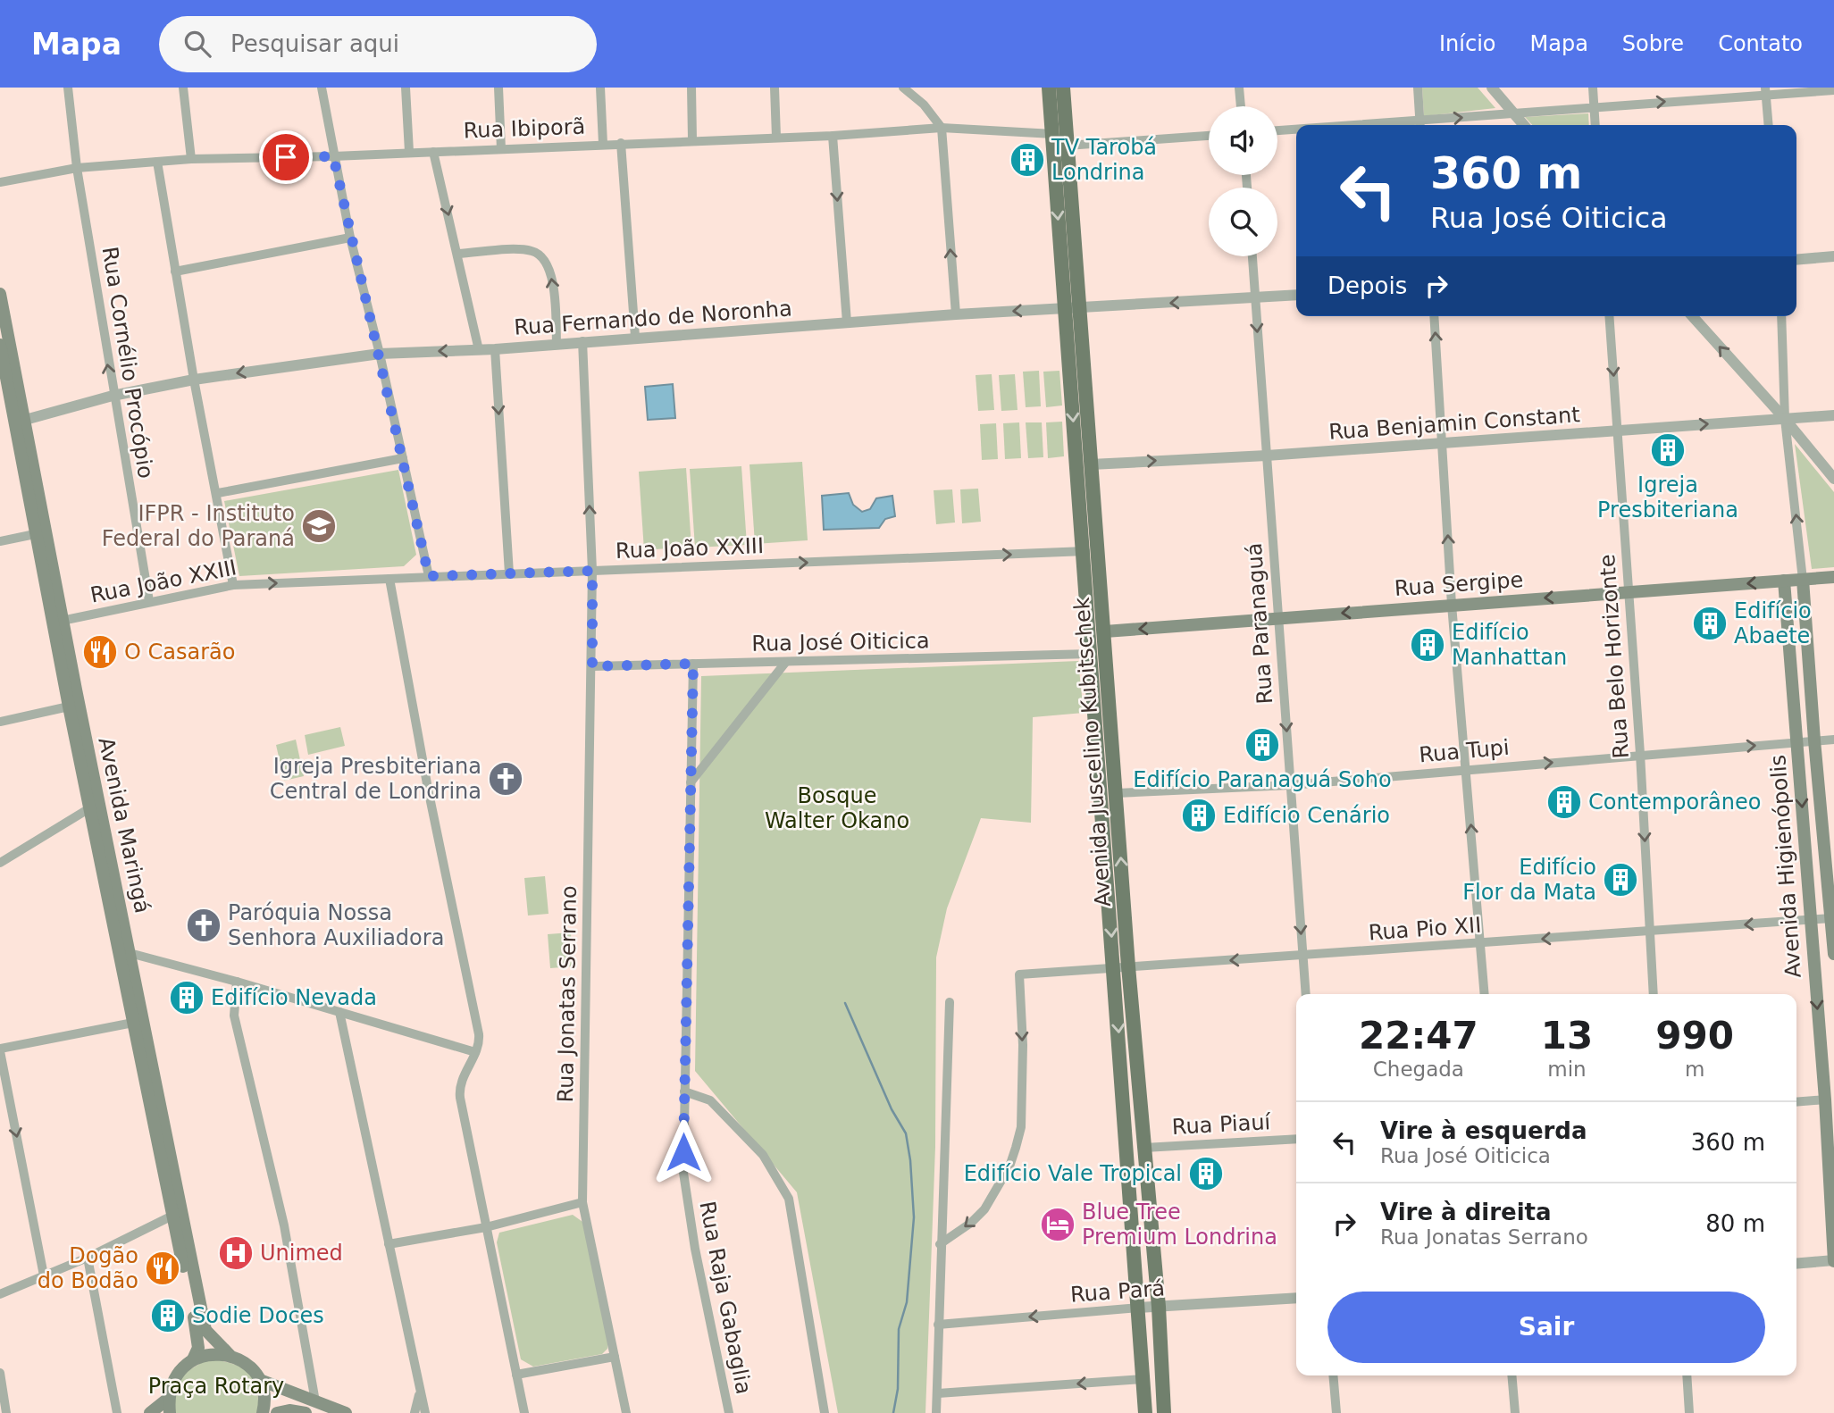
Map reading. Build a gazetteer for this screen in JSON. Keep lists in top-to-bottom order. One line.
{"streets":{"main road":["Rua Sergipe","Avenida Juscelino Kubitschek","Avenida Maringá","Avenida Higienópolis"],"street":["Rua Ibiporã","Rua Fernando de Noronha","Rua Cornélio Procópio","Rua Benjamin Constant","Rua João XXIII","Rua Paranaguá","Rua José Oiticica","Rua Belo Horizonte","Rua Tupi","Rua Pio XII","Rua Jonatas Serrano","Rua Piauí","Rua Pará","Rua Raja Gabaglia"]},"crossings":[["Rua Ibiporã","Rua Cornélio Procópio"],["Rua Ibiporã","Avenida Juscelino Kubitschek"],["Rua Fernando de Noronha","Rua Cornélio Procópio"],["Rua Fernando de Noronha","Rua Paranaguá"],["Rua Fernando de Noronha","Avenida Juscelino Kubitschek"],["Rua Fernando de Noronha","Avenida Maringá"],["Rua Fernando de Noronha","Rua Jonatas Serrano"],["Rua Cornélio Procópio","Rua João XXIII"],["Rua Benjamin Constant","Rua Paranaguá"],["Rua Benjamin Constant","Rua Belo Horizonte"],["Rua Benjamin Constant","Avenida Juscelino Kubitschek"],["Rua João XXIII","Avenida Juscelino Kubitschek"],["Rua João XXIII","Avenida Maringá"],["Rua João XXIII","Rua Jonatas Serrano"],["Rua Sergipe","Rua Paranaguá"],["Rua Sergipe","Rua José Oiticica"],["Rua Sergipe","Rua Belo Horizonte"],["Rua Sergipe","Avenida Juscelino Kubitschek"],["Rua Sergipe","Avenida Higienópolis"],["Rua Paranaguá","Rua Tupi"],["Rua Paranaguá","Rua Pio XII"],["Rua José Oiticica","Avenida Juscelino Kubitschek"],["Rua José Oiticica","Rua Jonatas Serrano"],["Rua José Oiticica","Rua Raja Gabaglia"],["Rua Belo Horizonte","Rua Tupi"],["Rua Belo Horizonte","Rua Pio XII"],["Rua Tupi","Avenida Juscelino Kubitschek"],["Rua Tupi","Avenida Higienópolis"],["Avenida Juscelino Kubitschek","Rua Pio XII"],["Avenida Juscelino Kubitschek","Rua Piauí"],["Avenida Juscelino Kubitschek","Rua Pará"],["Avenida Higienópolis","Rua Pio XII"]],"one_way":["Rua Fernando de Noronha","Rua Cornélio Procópio","Rua Benjamin Constant","Rua João XXIII","Rua Sergipe","Rua Paranaguá","Rua Belo Horizonte","Rua Tupi","Rua Pio XII"],"parks":["Bosque Walter Okano","Praça Rotary"],"places":{"building":["TV Tarobá Londrina","Igreja Presbiteriana","Edifício Abaete","Edifício Manhattan","Edifício Paranaguá Soho","Contemporâneo","Edifício Cenário","Edifício Flor da Mata","Edifício Nevada","Edifício Vale Tropical","Sodie Doces"],"school or university":["IFPR - Instituto Federal do Paraná"],"restaurant":["O Casarão","Dogão do Bodão"],"church":["Igreja Presbiteriana Central de Londrina","Paróquia Nossa Senhora Auxiliadora"],"hotel":["Blue Tree Premium Londrina"],"hospital":["Unimed"]},"page":{"header":"Mapa","search":"Pesquisar aqui","nav":["Início","Mapa","Sobre","Contato"],"turn":["360 m","Rua José Oiticica"],"then":"Depois","eta":["22:47","Chegada","13","min","990","m"],"list":[{"name":"Vire à esquerda","note":"Rua José Oiticica","value":"360 m"},{"name":"Vire à direita","note":"Rua Jonatas Serrano","value":"80 m"}],"buttons":"Sair"}}
